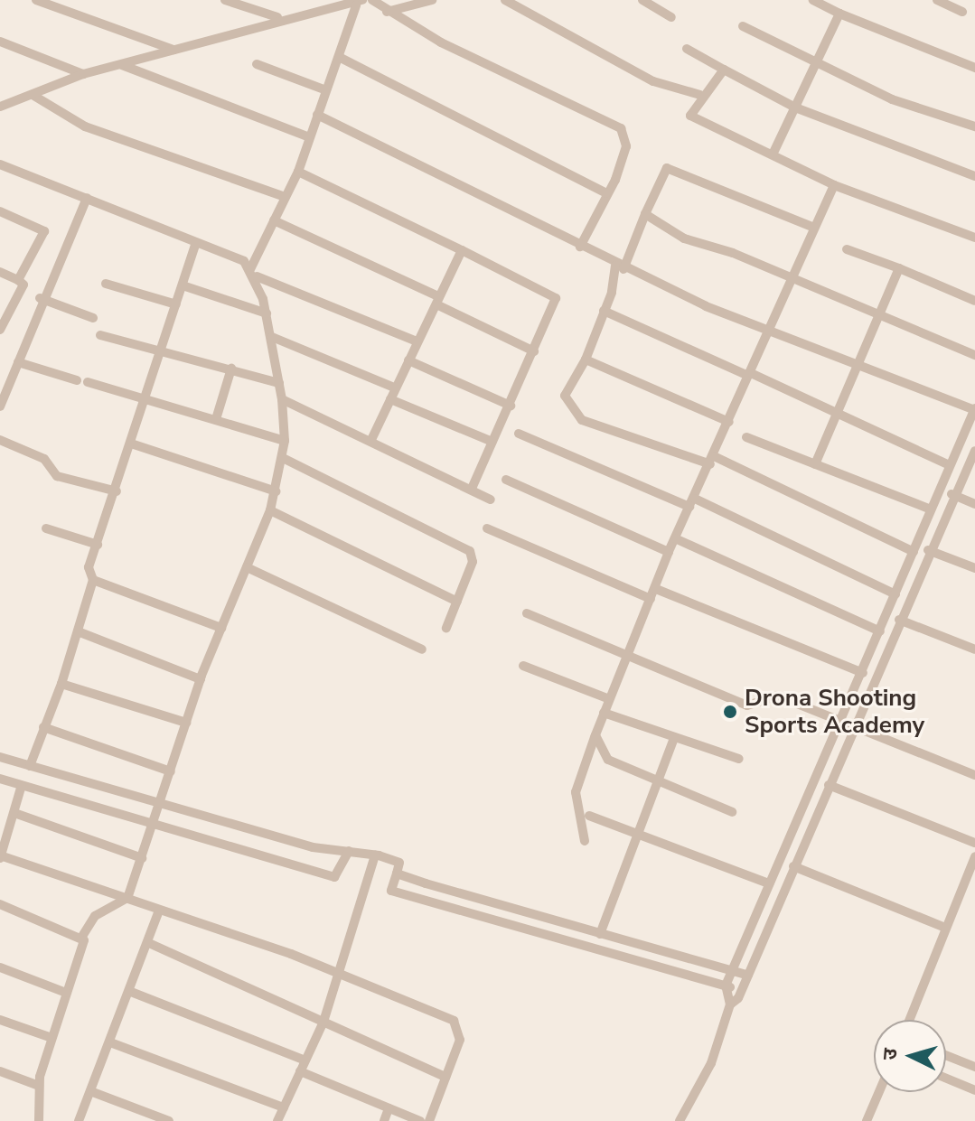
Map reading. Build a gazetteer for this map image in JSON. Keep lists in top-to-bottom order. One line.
{"places":["Drona Shooting Sports Academy"],"north":"left"}
